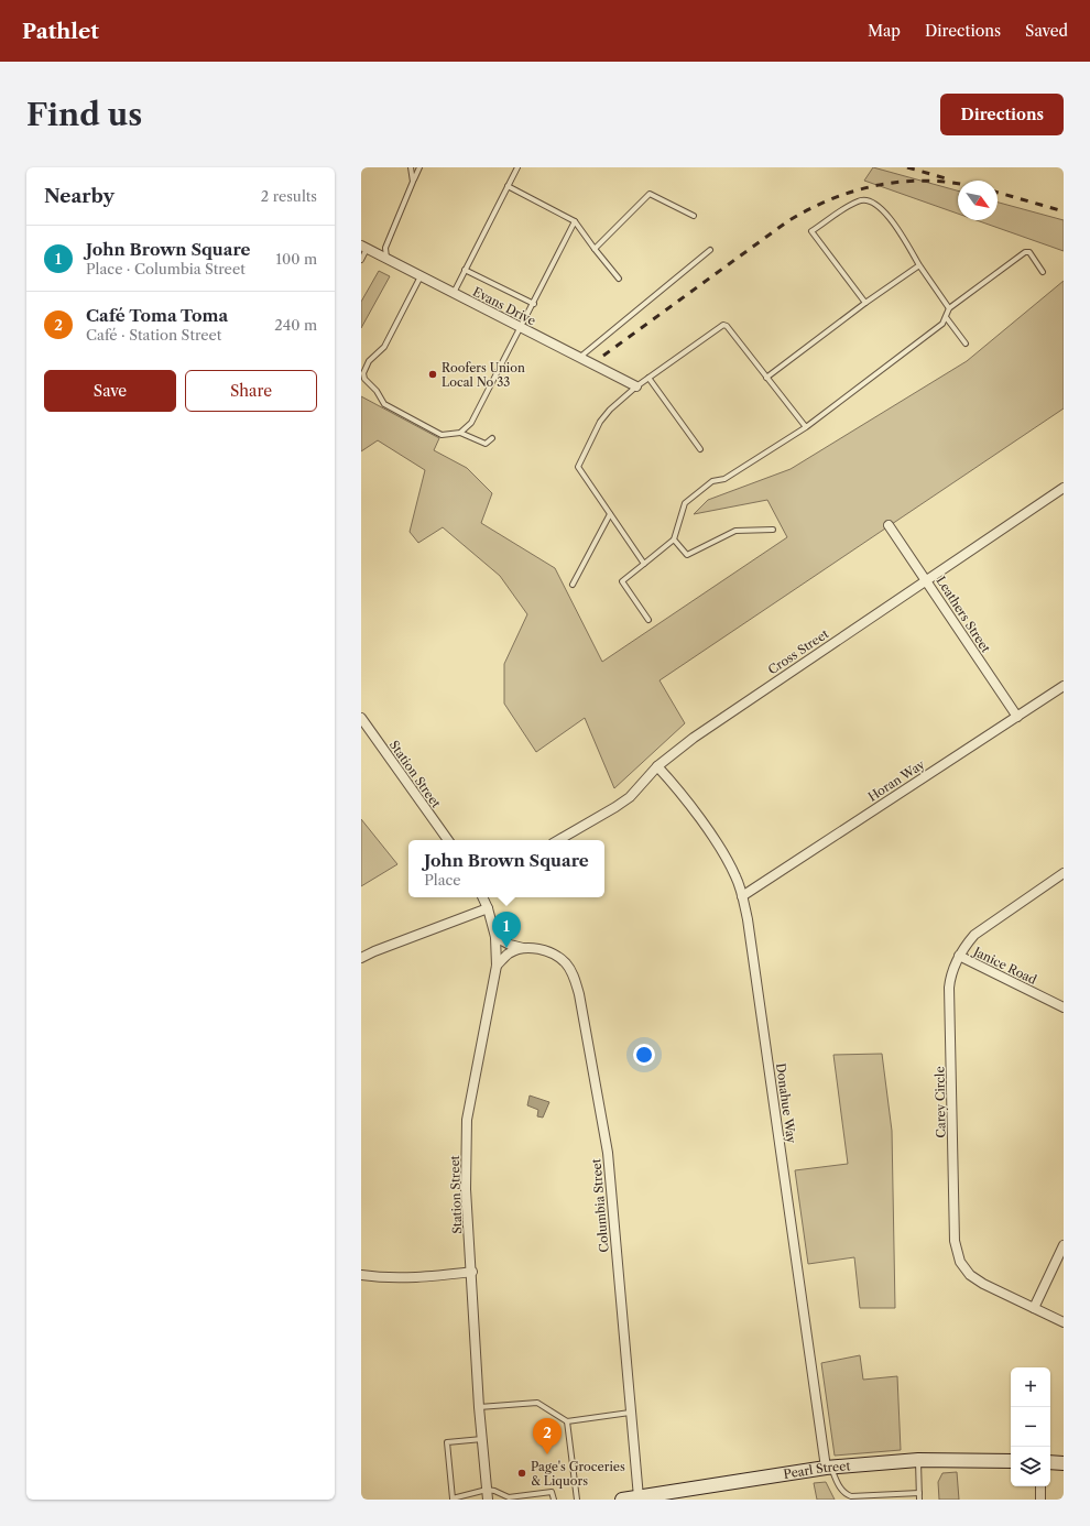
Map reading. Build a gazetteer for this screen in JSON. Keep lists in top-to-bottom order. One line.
{"streets":{"main road":["Pearl Street"],"street":["Evans Drive","Leathers Street","Cross Street","Station Street","Horan Way","Janice Road","Carey Circle","Donahue Way","Columbia Street"]},"crossings":[["Leathers Street","Cross Street"],["Leathers Street","Horan Way"],["Cross Street","Donahue Way"],["Station Street","Columbia Street"],["Horan Way","Donahue Way"],["Janice Road","Carey Circle"],["Donahue Way","Pearl Street"],["Columbia Street","Pearl Street"]],"places":["Roofers Union Local No 33","Page's Groceries & Liquors"],"north":"bottom right","page":{"header":"Pathlet","nav":["Map","Directions","Saved"],"buttons":["Directions",["Save","Share"]],"title":"Find us","heading":["Nearby","2 results"],"list":[{"mark":"1","name":"John Brown Square","note":"Place · Columbia Street","value":"100 m"},{"mark":"2","name":"Café Toma Toma","note":"Café · Station Street","value":"240 m"}],"popup":["John Brown Square","Place"],"pins":["1","2"],"map_buttons":["+","−"]}}
